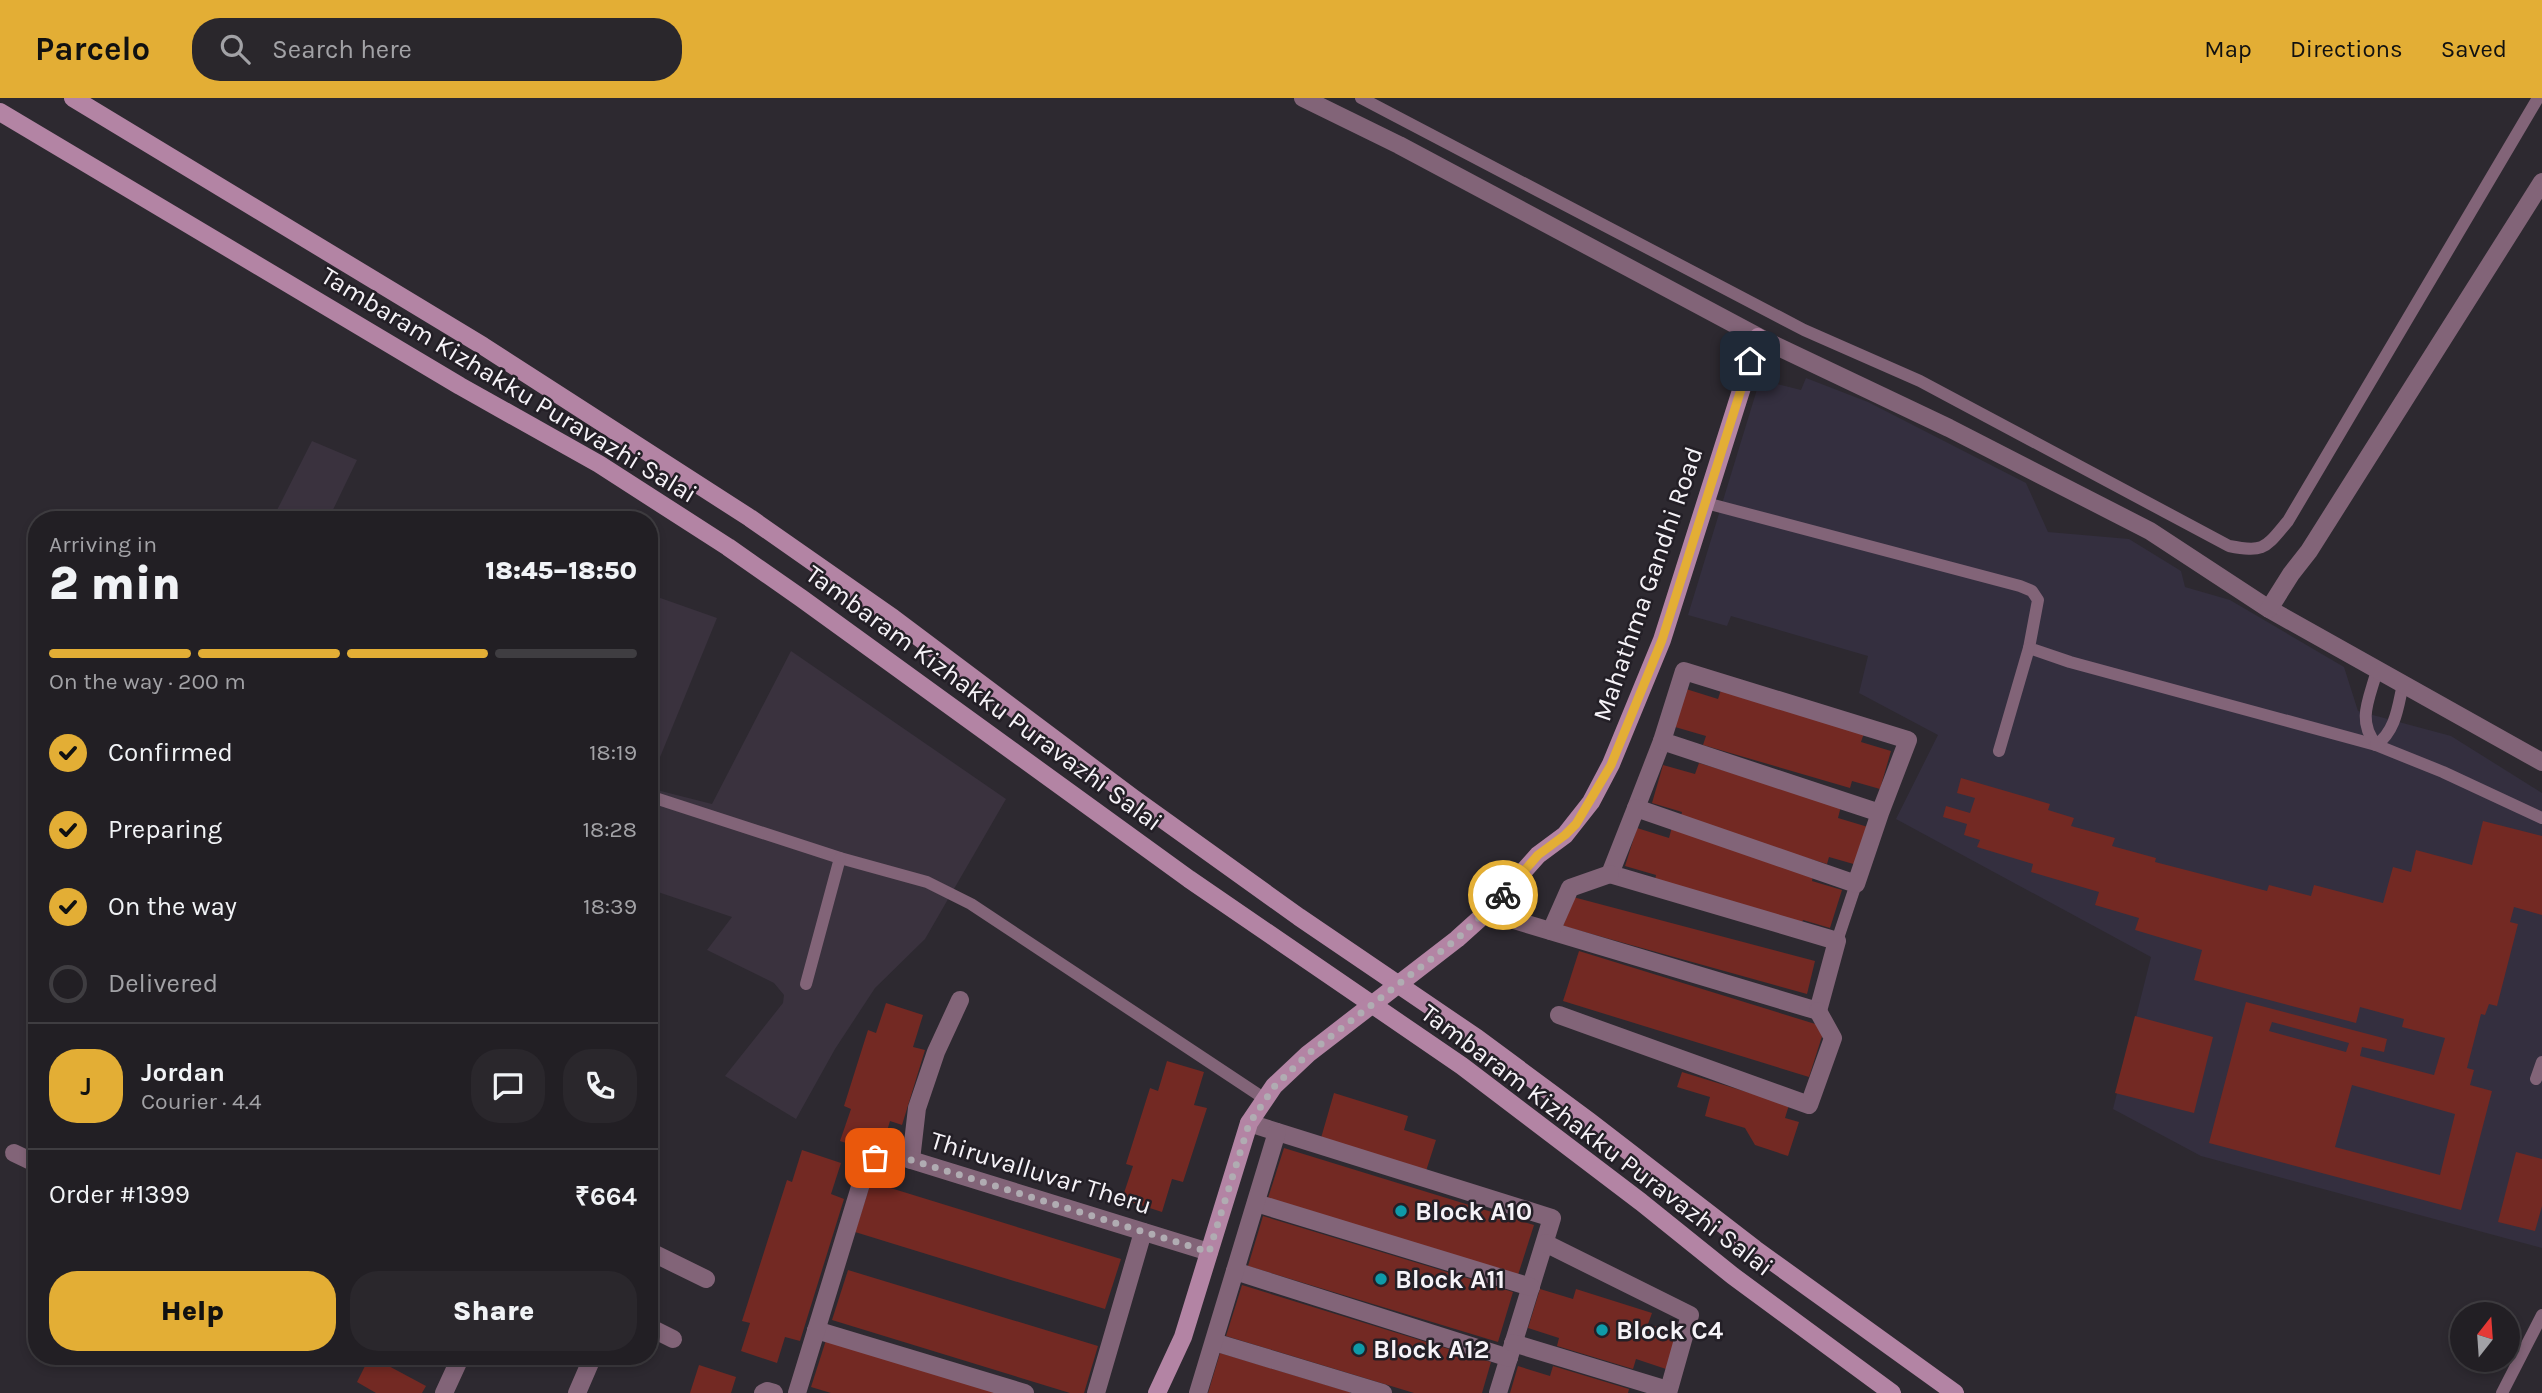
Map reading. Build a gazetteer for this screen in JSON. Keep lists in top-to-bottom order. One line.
{"streets":{"main road":["Tambaram Kizhakku Puravazhi Salai","Mahathma Gandhi Road"],"street":["Thiruvalluvar Theru"]},"crossings":[["Tambaram Kizhakku Puravazhi Salai","Mahathma Gandhi Road"],["Mahathma Gandhi Road","Thiruvalluvar Theru"]],"places":["Block A10","Block A11","Block C4","Block A12"],"north":"top","page":{"header":"Parcelo","search":"Search here","nav":["Map","Directions","Saved"],"heading":["2 min","Arriving in","18:45–18:50"],"panel":["Jordan","Courier · 4.4","Order #1399","₹664"],"bar":"On the way · 200 m","list":[["Confirmed","18:19"],["Preparing","18:28"],["On the way","18:39"],"Delivered"],"round":"J","buttons":["Help","Share"]}}
